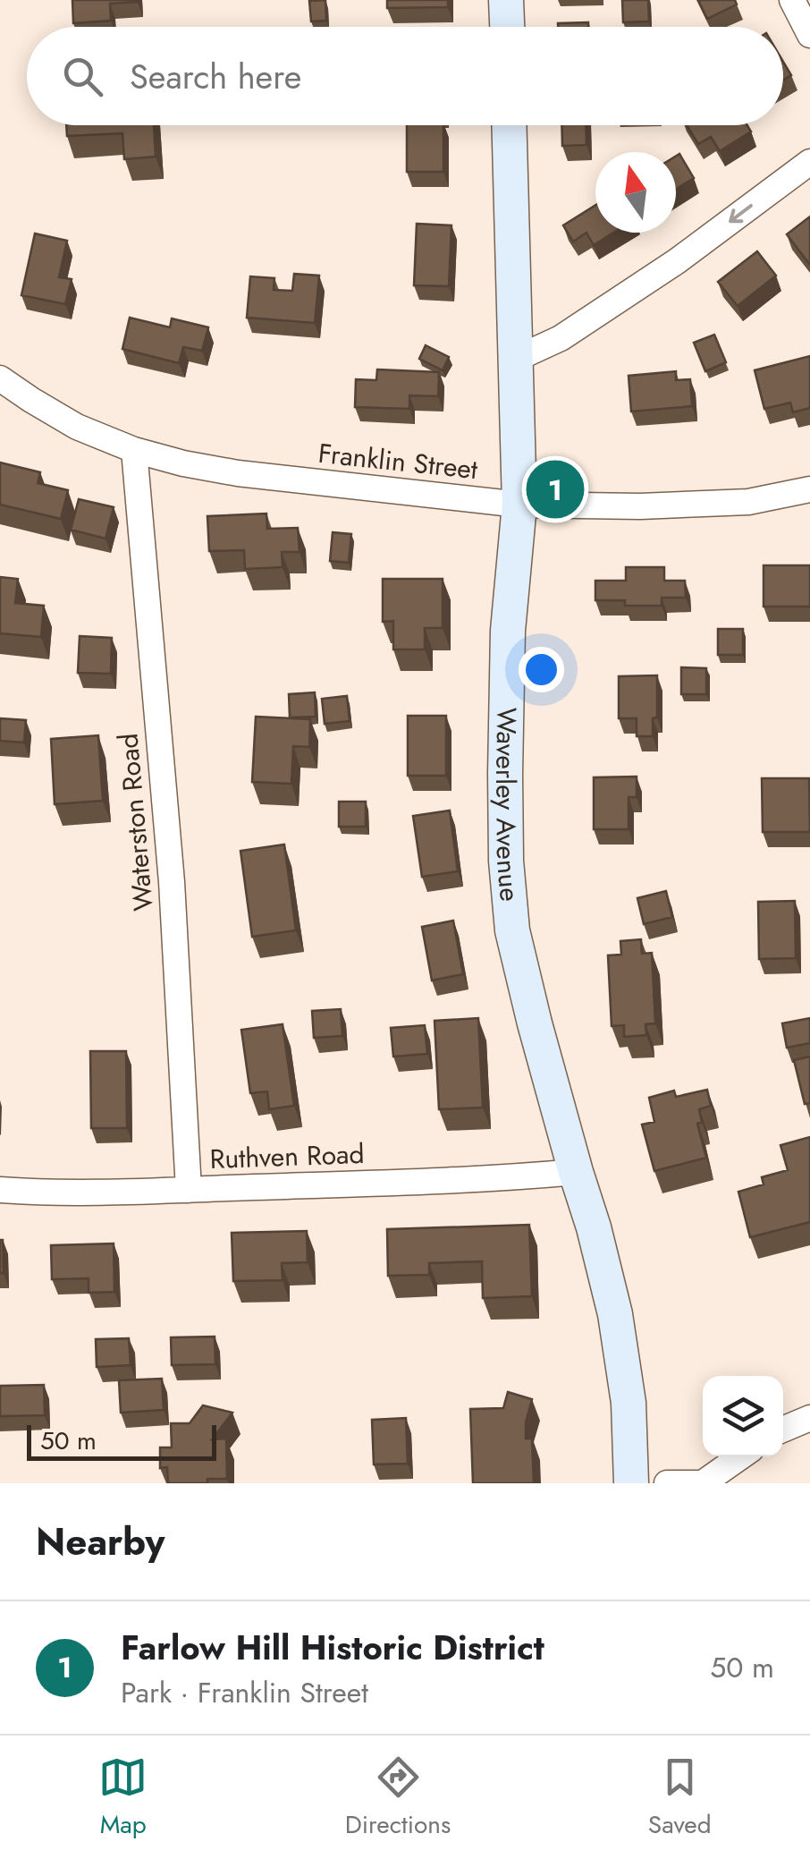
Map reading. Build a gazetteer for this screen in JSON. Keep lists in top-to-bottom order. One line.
{"streets":{"street":["Franklin Street","Waverley Avenue","Waterston Road","Ruthven Road"]},"crossings":[["Franklin Street","Waverley Avenue"],["Franklin Street","Waterston Road"],["Waverley Avenue","Ruthven Road"],["Waterston Road","Ruthven Road"]],"scale_bar":"50 m","north":"top","page":{"search":"Search here","pins":"1","scale":"50 m","heading":"Nearby","list":[{"mark":"1","name":"Farlow Hill Historic District","note":"Park · Franklin Street","value":"50 m"}],"nav":["Map","Directions","Saved"]}}
